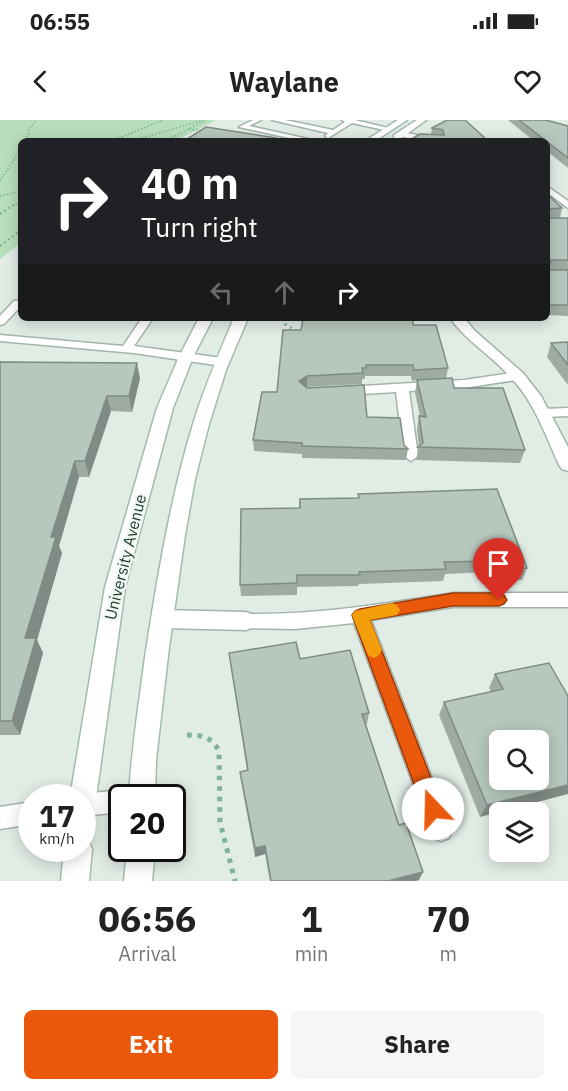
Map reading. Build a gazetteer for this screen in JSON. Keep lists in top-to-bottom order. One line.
{"streets":{"street":["University Avenue"]},"page":{"status":"06:55","header":"Waylane","turn":["40 m","Turn right"],"speed":"17 km/h","limit":"20","eta":["06:56","Arrival","1","min","70","m"],"buttons":["Exit","Share"]}}
